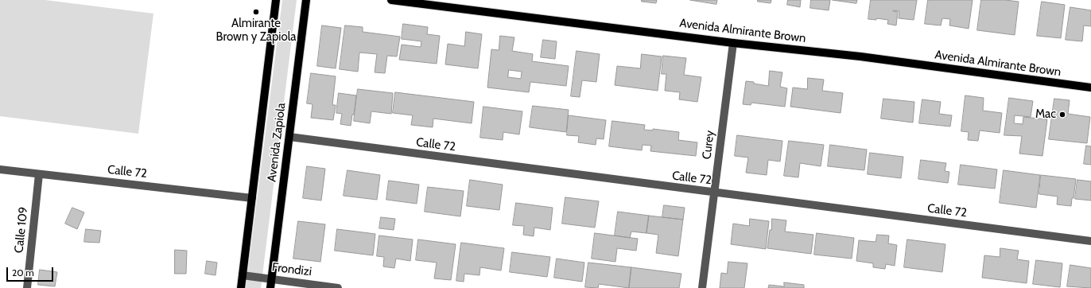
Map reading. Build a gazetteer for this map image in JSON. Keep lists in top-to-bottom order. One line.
{"streets":{"main road":["Avenida Almirante Brown","Avenida Zapiola"],"street":["Calle 72","Curey","Calle 109","Frondizi"]},"crossings":[["Avenida Almirante Brown","Curey"],["Avenida Zapiola","Calle 72"],["Avenida Zapiola","Frondizi"],["Calle 72","Curey"],["Calle 72","Calle 109"]],"places":["Almirante Brown y Zapiola","Mac"],"scale_bar":"20 m"}
